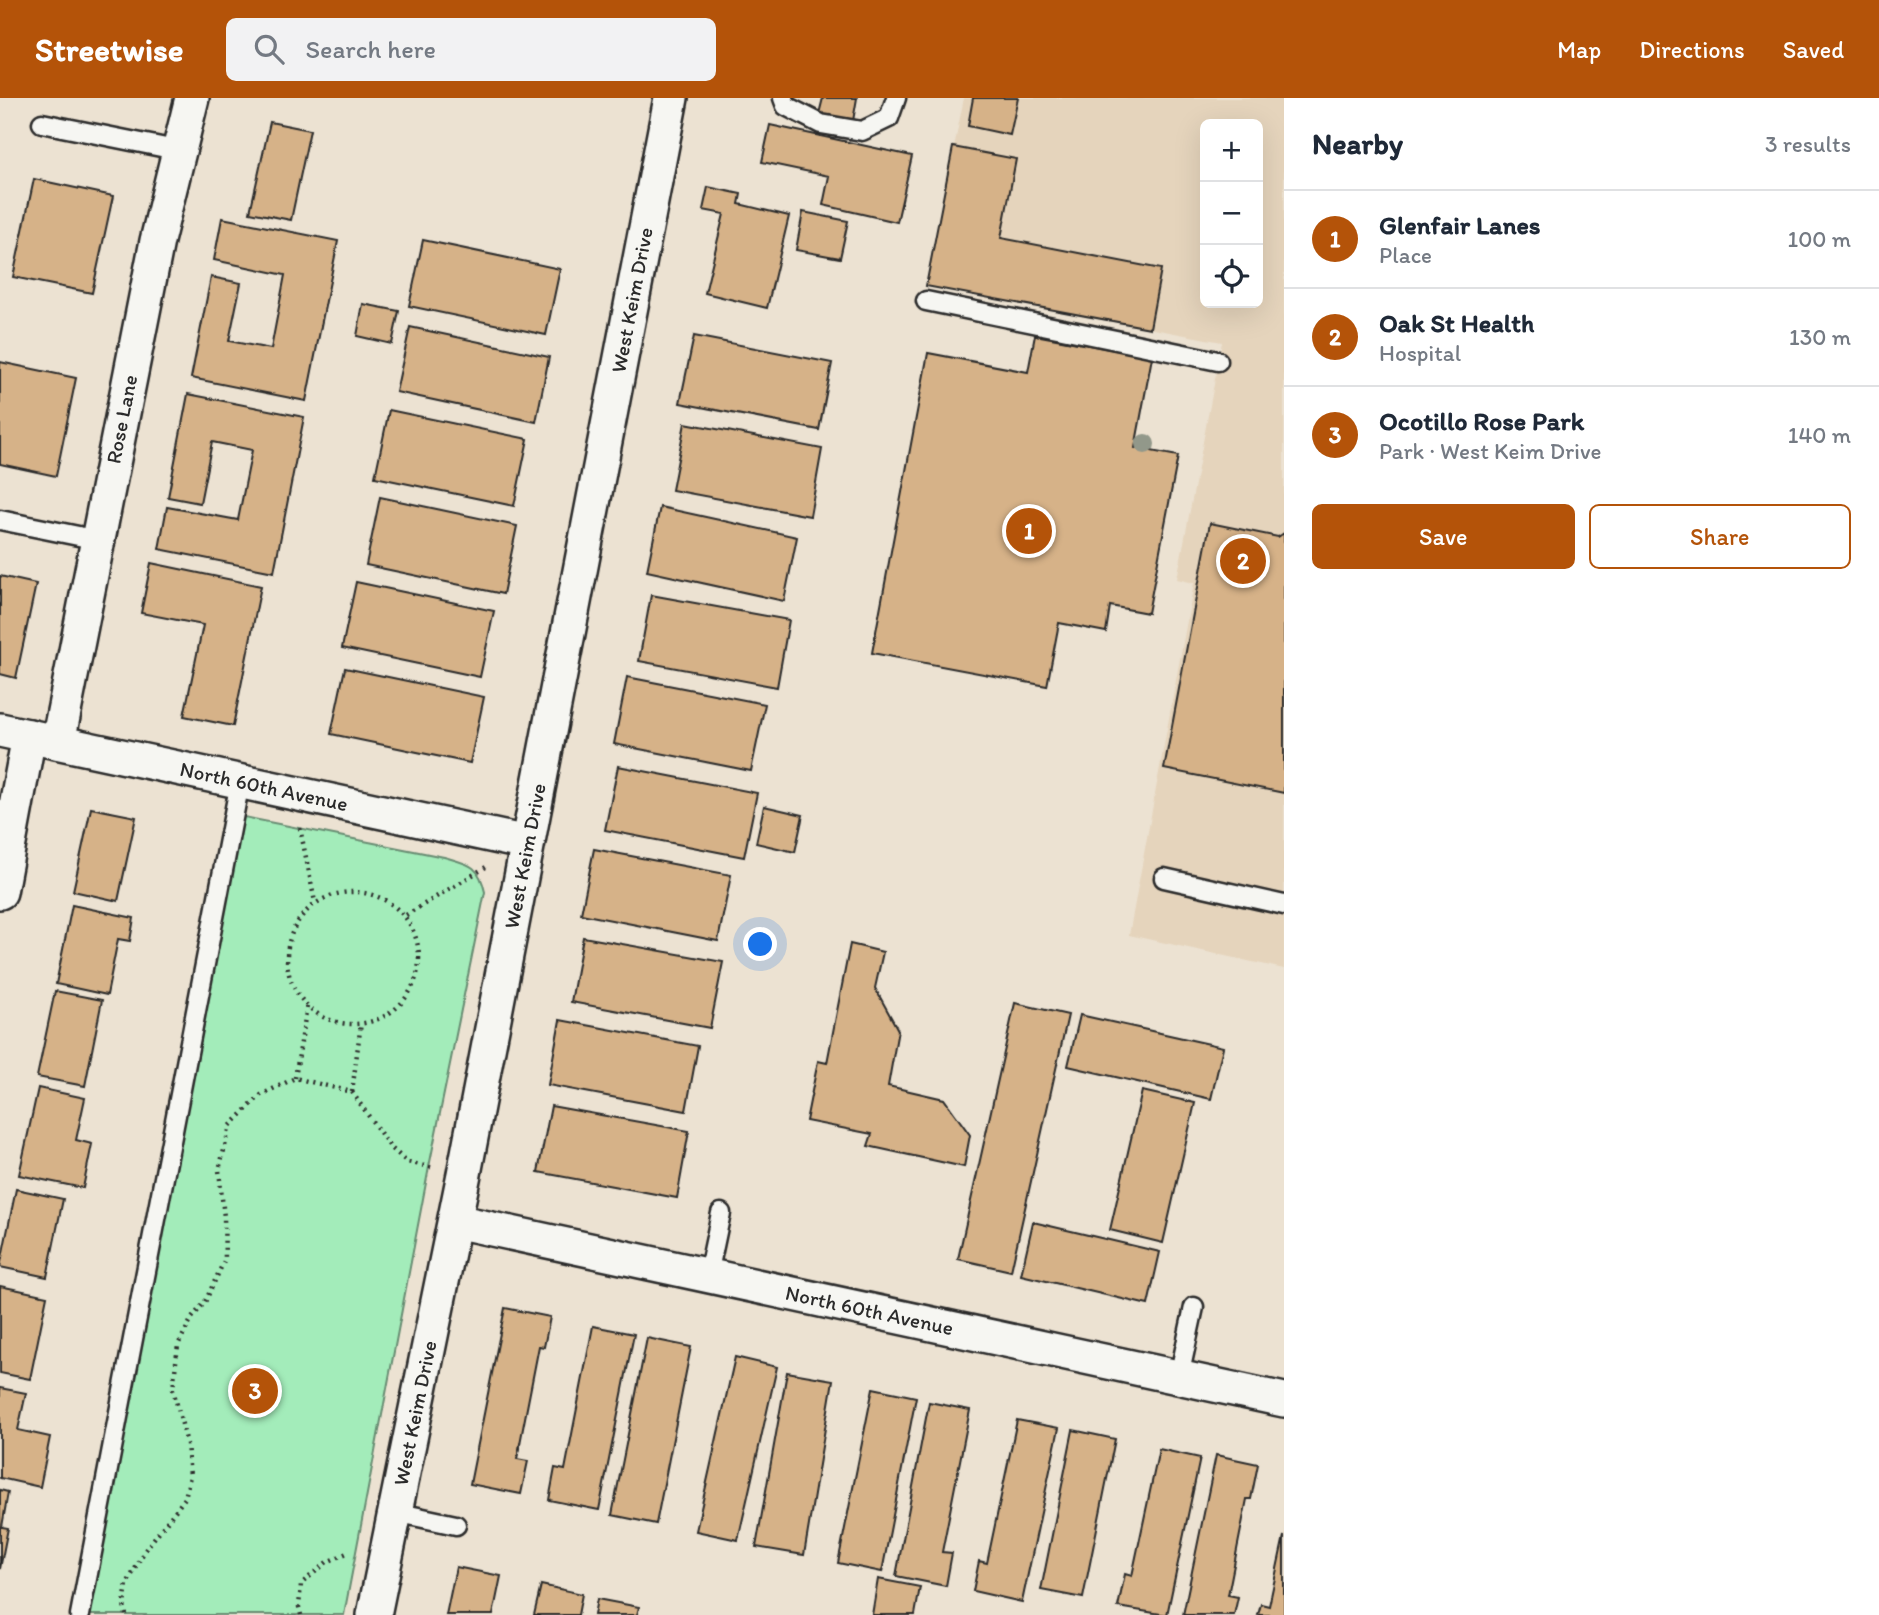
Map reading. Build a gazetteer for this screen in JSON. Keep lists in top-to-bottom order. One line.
{"streets":{"street":["West Keim Drive","Rose Lane","North 60th Avenue"]},"crossings":[["West Keim Drive","North 60th Avenue"],["Rose Lane","North 60th Avenue"]],"page":{"header":"Streetwise","search":"Search here","nav":["Map","Directions","Saved"],"heading":["Nearby","3 results"],"map_buttons":["+","−"],"list":[{"mark":"1","name":"Glenfair Lanes","note":"Place","value":"100 m"},{"mark":"2","name":"Oak St Health","note":"Hospital","value":"130 m"},{"mark":"3","name":"Ocotillo Rose Park","note":"Park · West Keim Drive","value":"140 m"}],"buttons":["Save","Share"],"pins":["1","2","3"]}}
